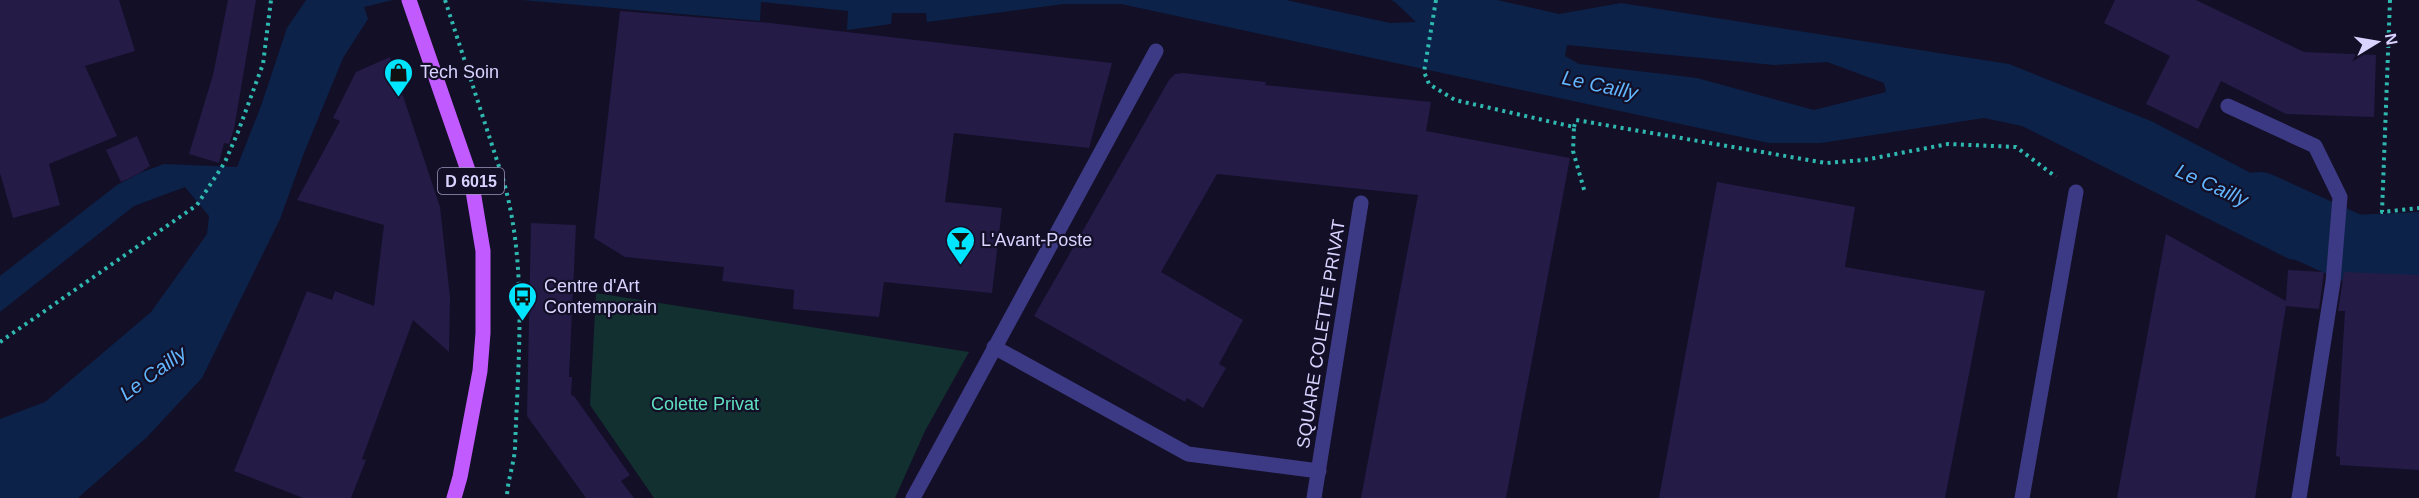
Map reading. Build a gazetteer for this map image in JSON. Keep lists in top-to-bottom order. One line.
{"streets":{"main road":["D 6015"],"street":["SQUARE COLETTE PRIVAT"]},"water":["Le Cailly"],"parks":["Colette Privat"],"places":{"shop":["Tech Soin"],"bar":["L'Avant-Poste"],"bus stop":["Centre d'Art Contemporain"]},"north":"right"}
